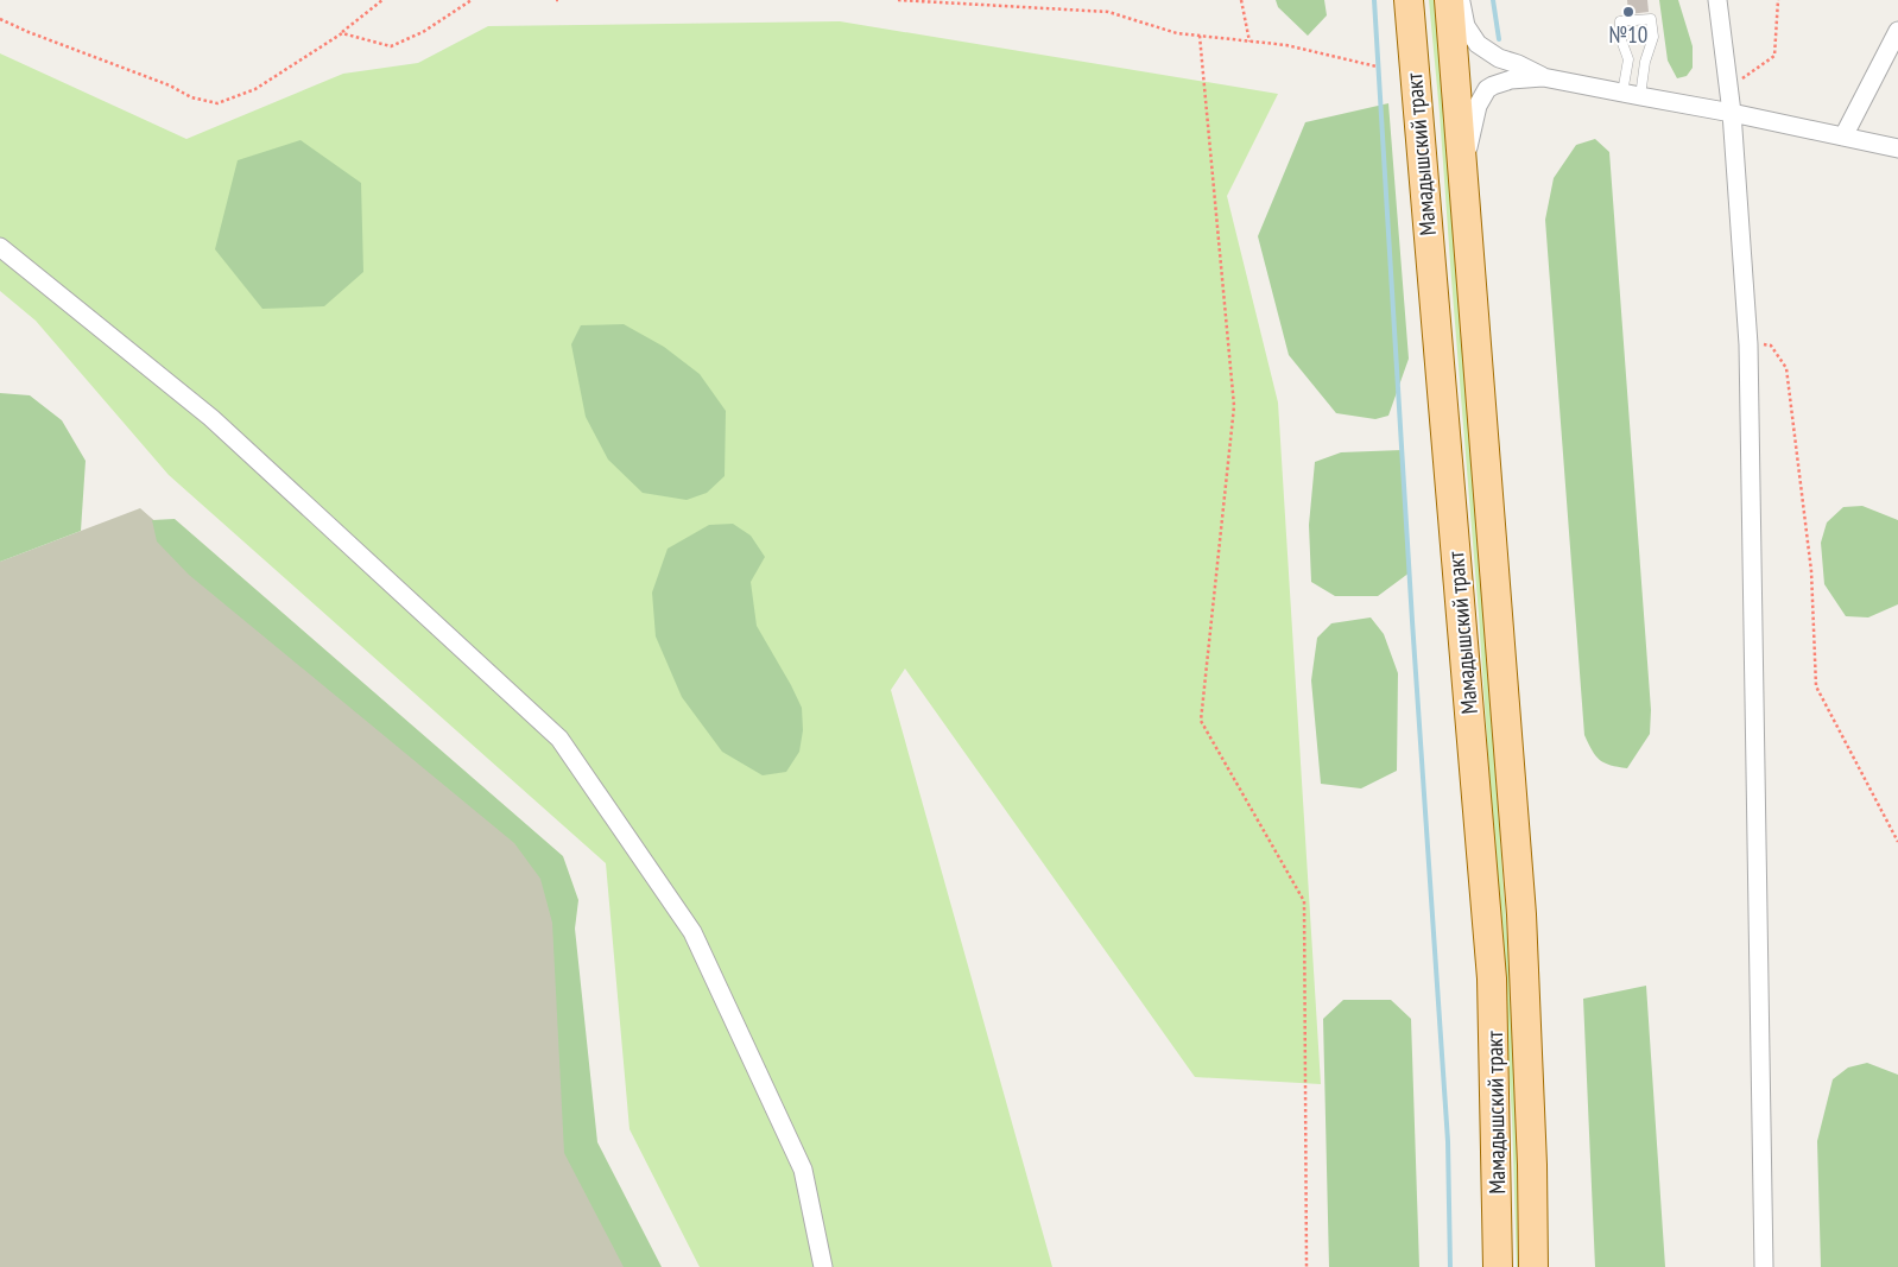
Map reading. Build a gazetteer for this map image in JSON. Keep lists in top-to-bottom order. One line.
{"streets":{"main road":["Мамадышский тракт"]},"places":["№10"]}
